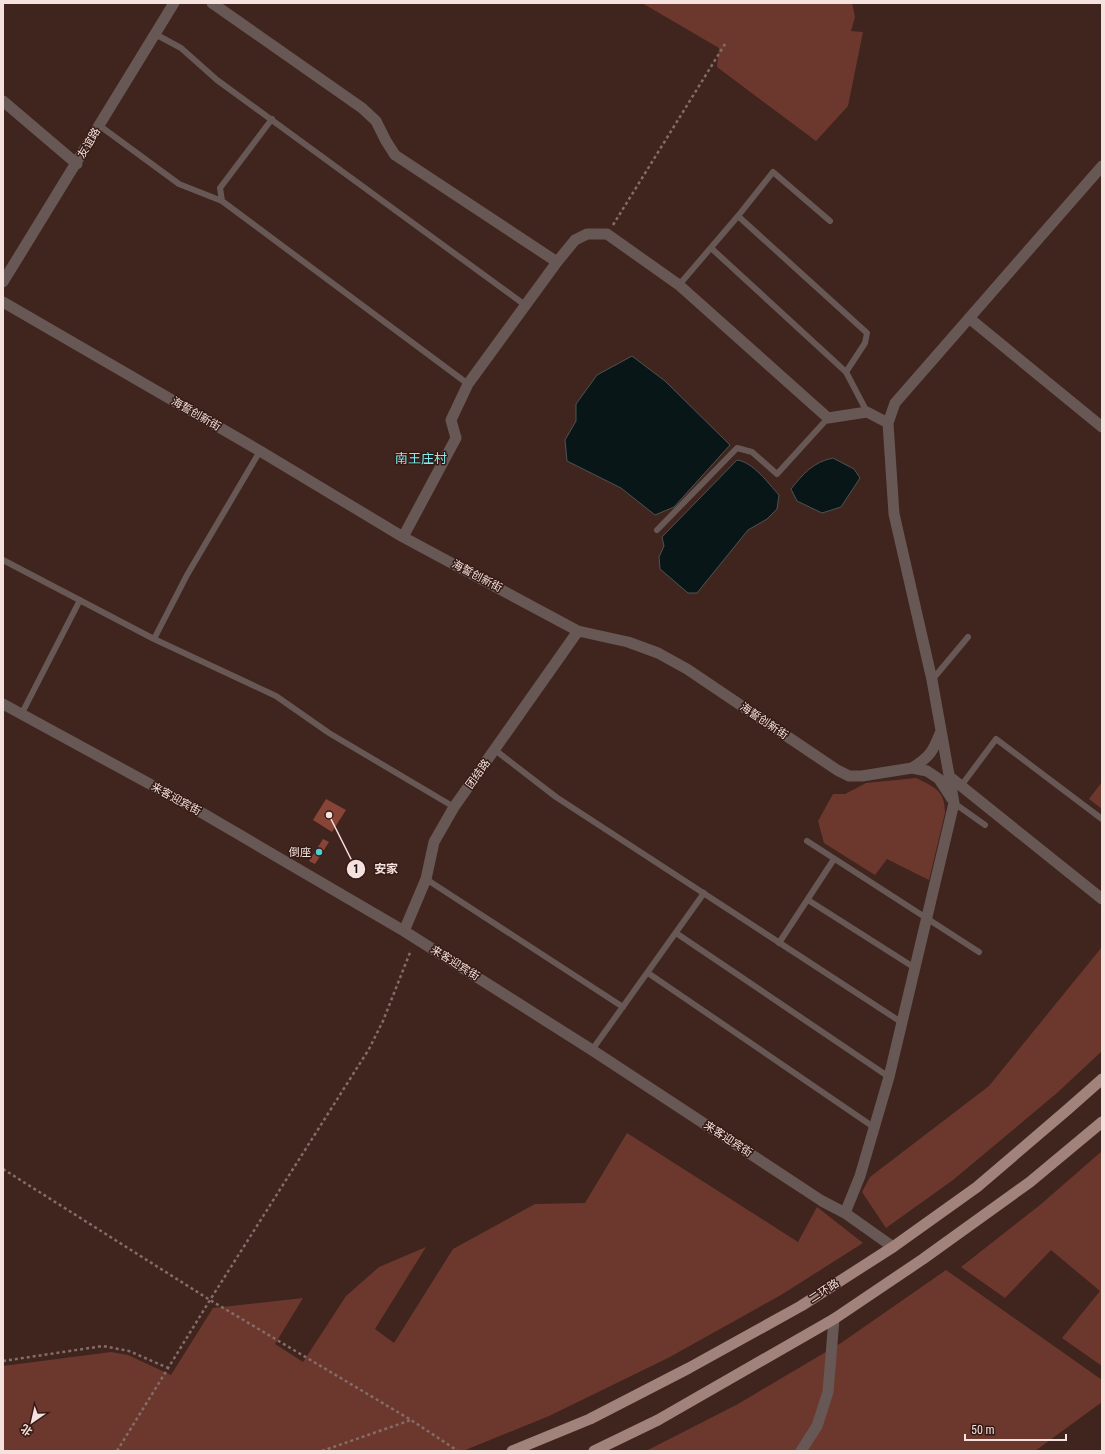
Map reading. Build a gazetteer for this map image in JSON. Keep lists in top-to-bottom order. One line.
{"streets":{"main road":["二环路"],"street":["友谊路","海誓创新街","团结路","来客迎宾街"]},"crossings":[["海誓创新街","团结路"],["团结路","来客迎宾街"],["来客迎宾街","二环路"]],"districts":["南王庄村"],"places":["安家","倒座"],"scale_bar":"50 m","north":"bottom left"}
